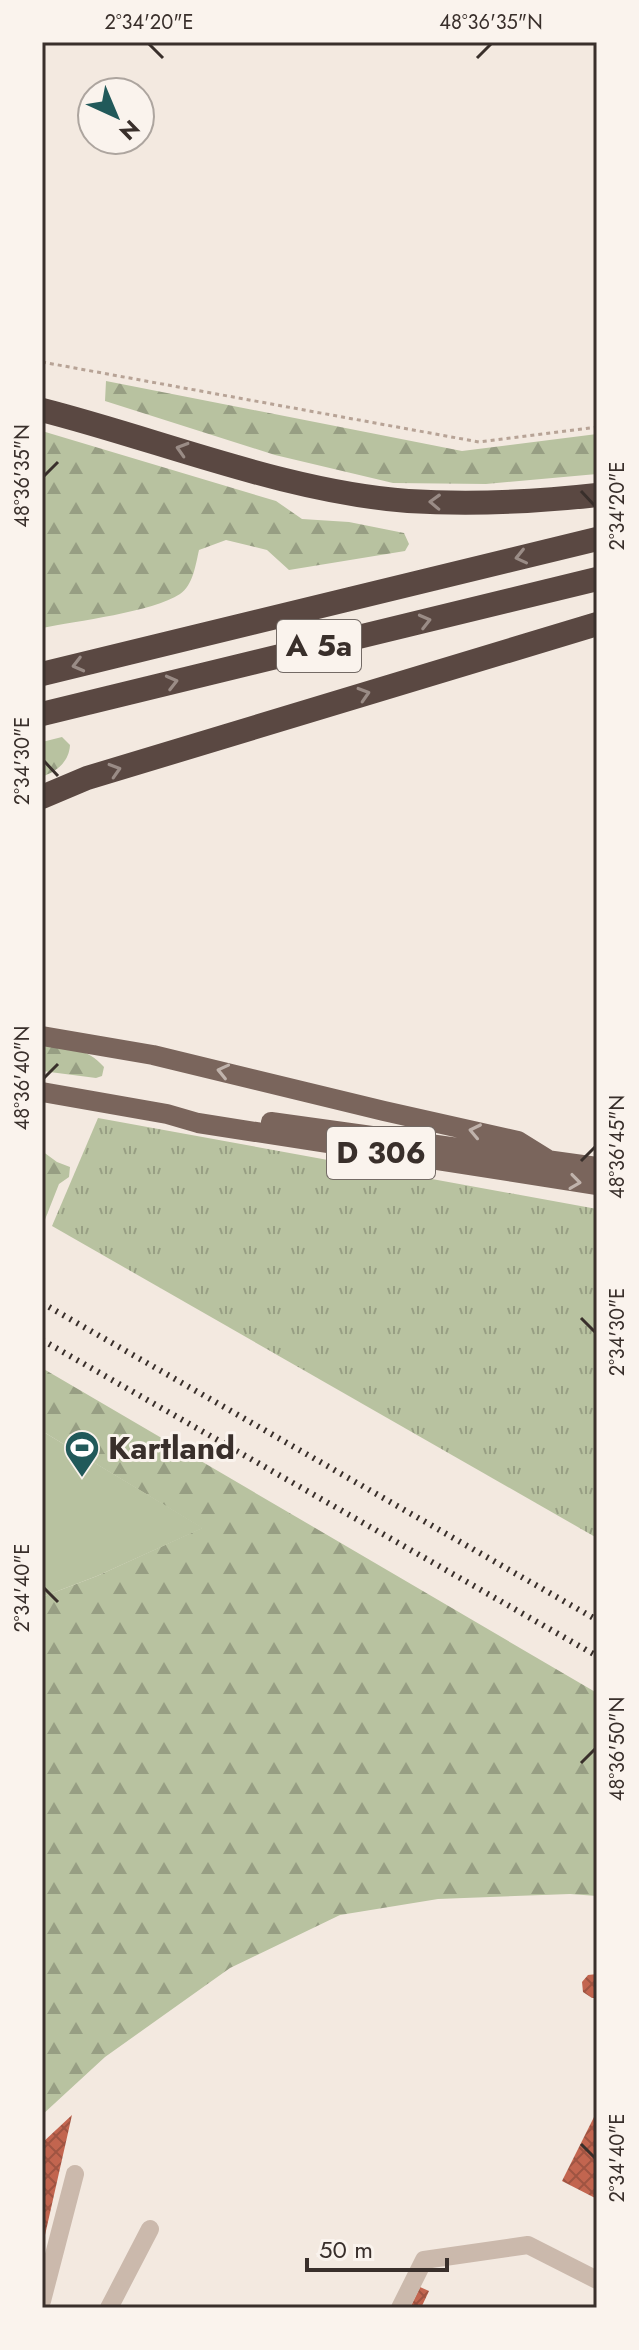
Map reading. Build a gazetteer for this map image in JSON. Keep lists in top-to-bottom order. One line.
{"streets":{"highway":["A 5a"],"main road":["D 306"]},"places":{"sports":["Kartland"]},"scale_bar":"50 m","north":"bottom right","coordinates":["2°34'20\"E","48°36'35\"N","2°34'30\"E","48°36'40\"N","48°36'45\"N","2°34'40\"E","48°36'50\"N"]}
